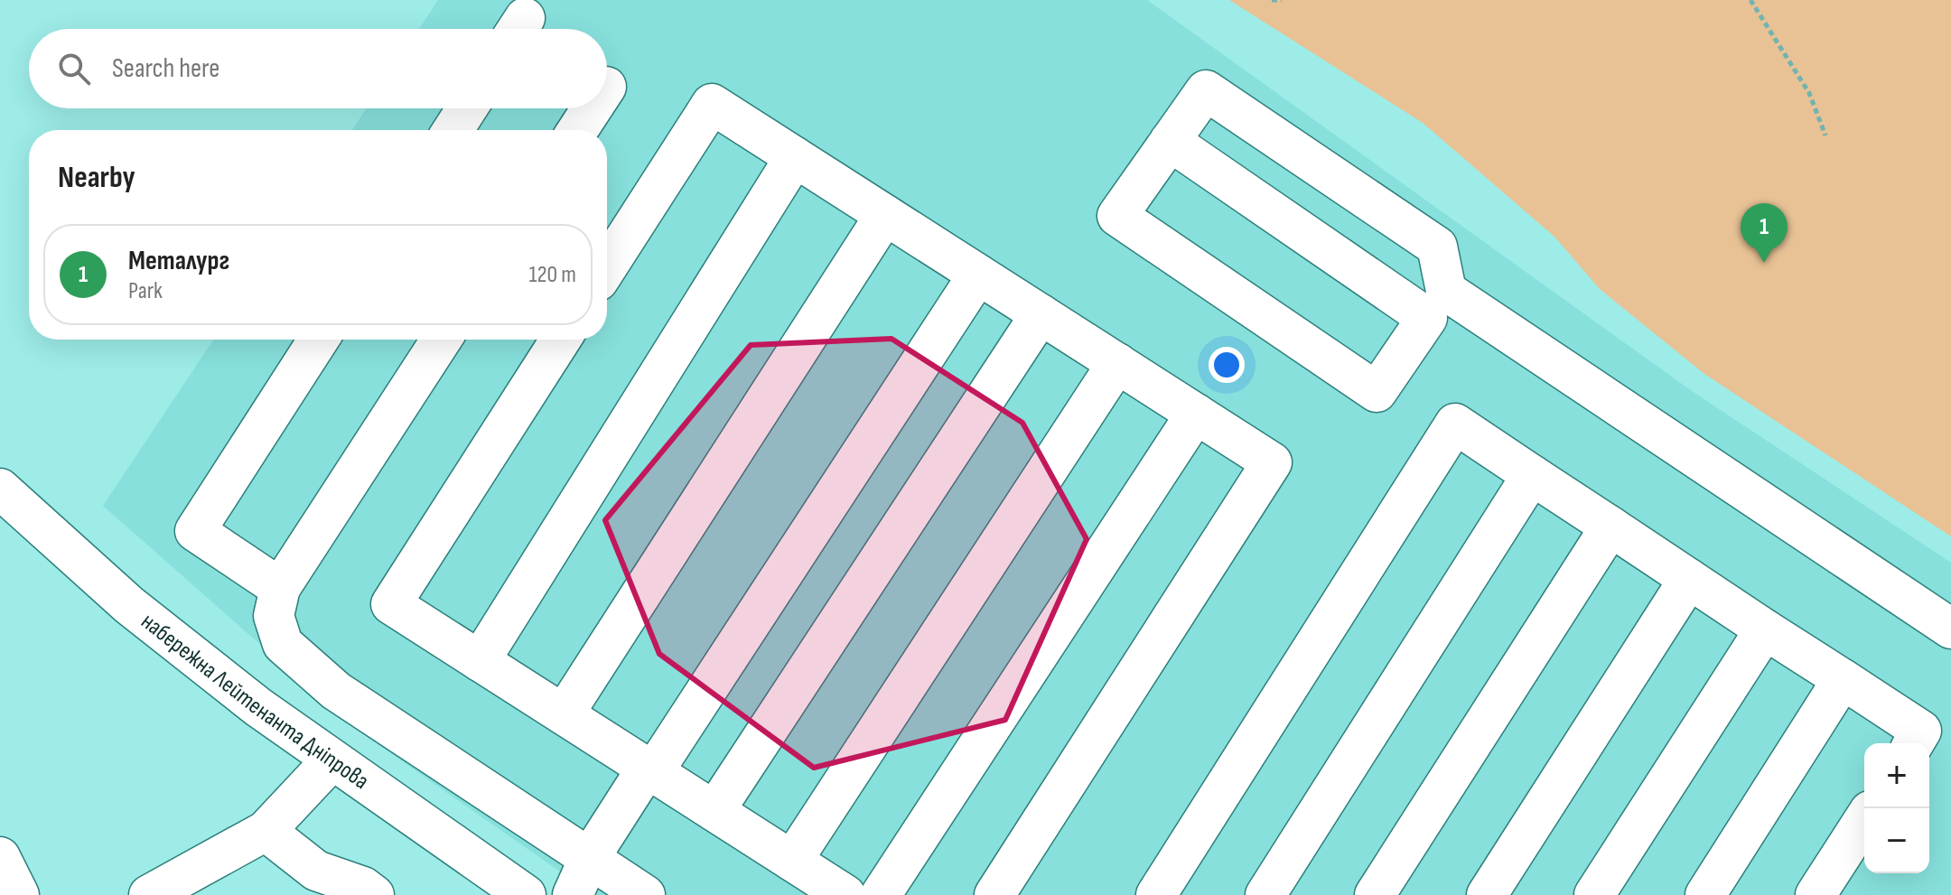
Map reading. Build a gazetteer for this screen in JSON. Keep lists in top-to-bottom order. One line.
{"streets":{"main road":["набережна Лейтенанта Дніпрова"]},"page":{"search":"Search here","heading":"Nearby","pins":"1","list":[{"mark":"1","name":"Металург","note":"Park","value":"120 m"}],"map_buttons":["+","−"]}}
